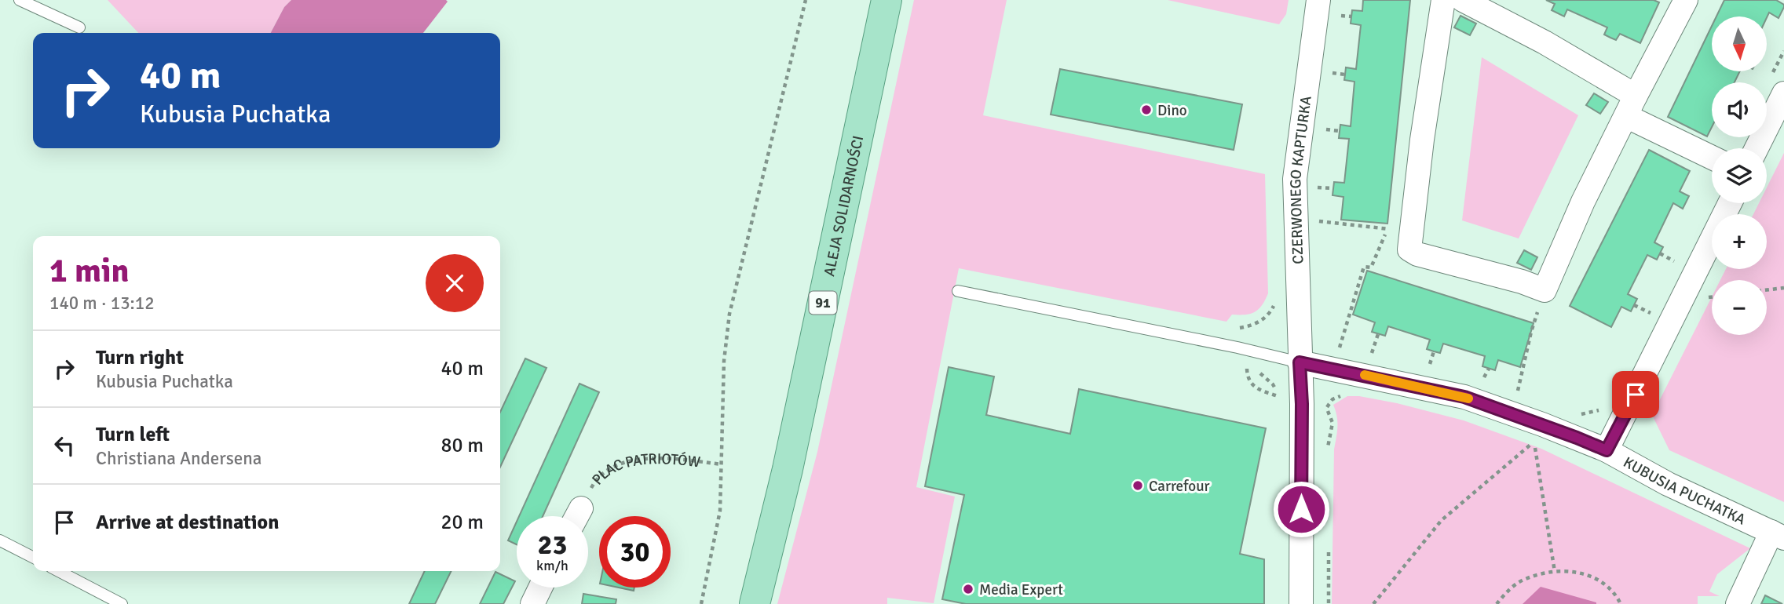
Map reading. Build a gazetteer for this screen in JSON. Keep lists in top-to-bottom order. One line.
{"streets":{"main road":["ALEJA SOLIDARNOŚCI","91"],"street":["CZERWONEGO KAPTURKA","KUBUSIA PUCHATKA"],"path":["PLAC PATRIOTÓW"]},"crossings":[["CZERWONEGO KAPTURKA","KUBUSIA PUCHATKA"]],"places":["Dino","Carrefour","Media Expert"],"north":"bottom","page":{"map_buttons":["+","−"],"turn":["40 m","Kubusia Puchatka"],"heading":["1 min","140 m · 13:12"],"list":[{"name":"Turn right","note":"Kubusia Puchatka","value":"40 m"},{"name":"Turn left","note":"Christiana Andersena","value":"80 m"},{"name":"Arrive at destination","value":"20 m"}],"speed":"23 km/h","limit":"30"}}
